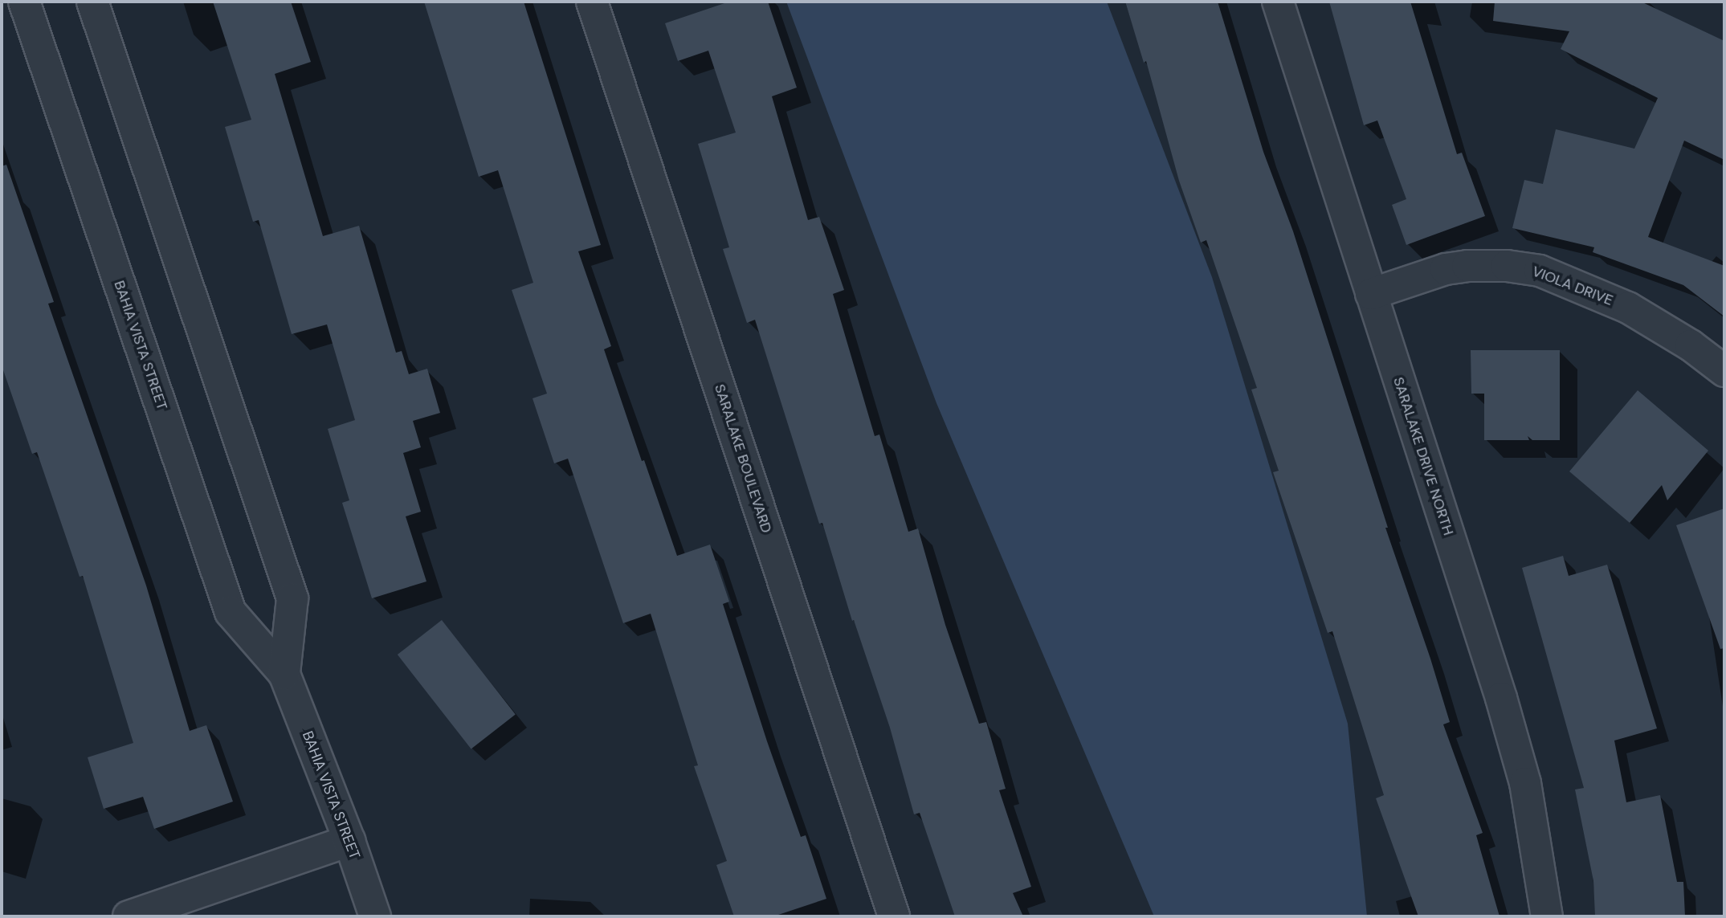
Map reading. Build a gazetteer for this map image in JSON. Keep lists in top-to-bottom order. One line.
{"streets":{"street":["VIOLA DRIVE","BAHIA VISTA STREET","SARALAKE DRIVE NORTH","SARALAKE BOULEVARD"]},"crossings":[["VIOLA DRIVE","SARALAKE DRIVE NORTH"]]}
